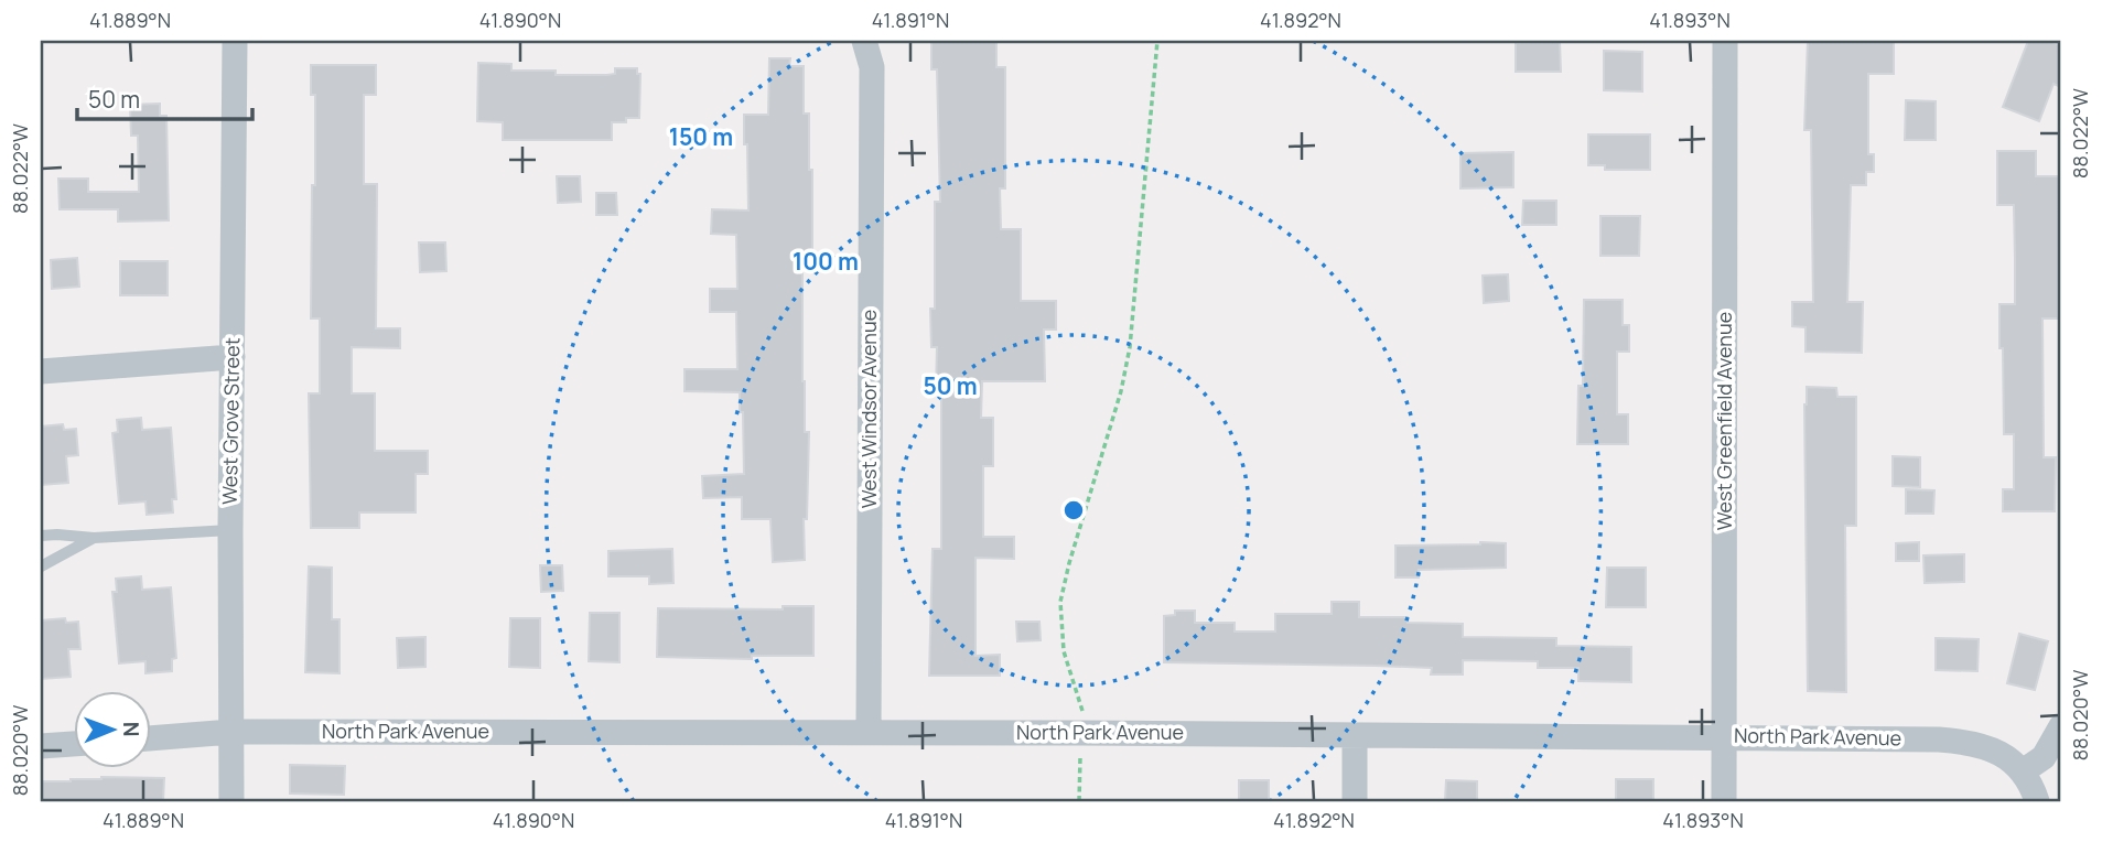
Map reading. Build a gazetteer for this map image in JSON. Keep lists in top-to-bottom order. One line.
{"streets":{"street":["West Windsor Avenue","West Grove Street","West Greenfield Avenue","North Park Avenue"]},"crossings":[["West Windsor Avenue","North Park Avenue"],["West Grove Street","North Park Avenue"],["West Greenfield Avenue","North Park Avenue"]],"scale_bar":"50 m","north":"right","coordinates":["41.889°N","41.890°N","41.891°N","41.892°N","41.893°N","88.022°W","88.020°W"],"rings":["150 m","100 m","50 m"]}
